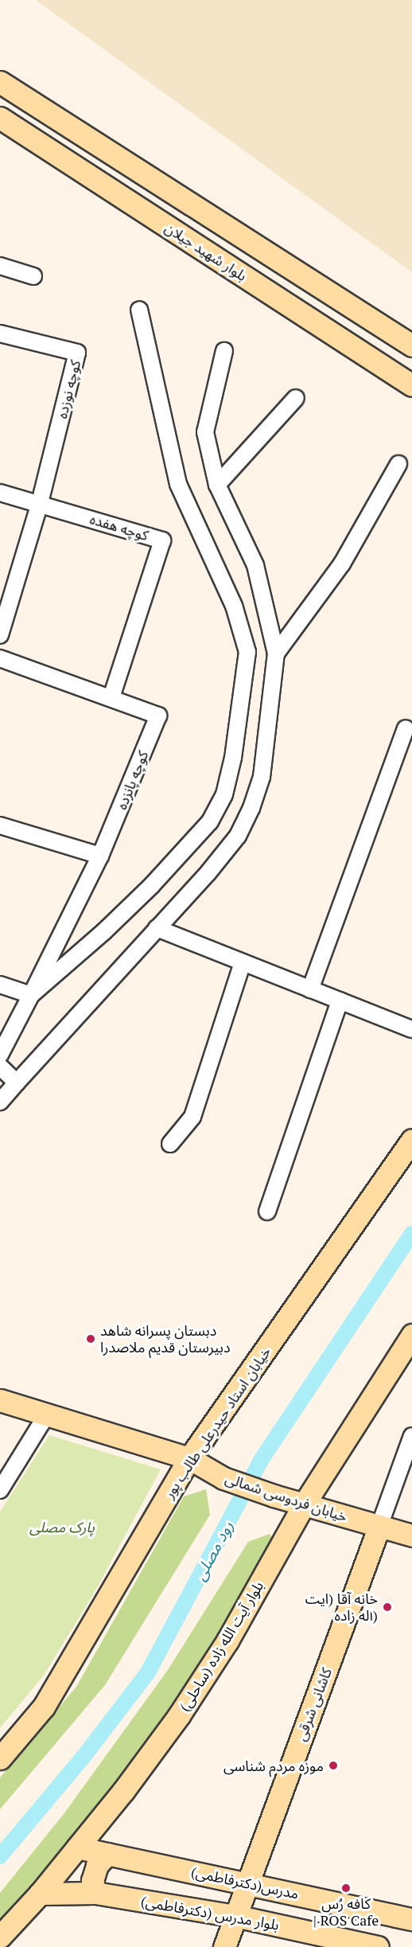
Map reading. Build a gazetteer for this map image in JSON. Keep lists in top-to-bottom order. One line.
{"streets":{"main road":["بلوار شهید جیلان","خیابان استاد حیدرعلی طالب پور","خیابان فردوسی شمالی","بلوار آیت الله زاده (ساحلی)","کاشانی شرقی","مدرس(دکترفاطمی)","بلوار مدرس (دکترفاطمی)"],"street":["کوچه نوزده","کوچه هفده","کوچه پانزده"]},"crossings":[["کوچه نوزده","کوچه هفده"],["کوچه هفده","کوچه پانزده"],["خیابان استاد حیدرعلی طالب پور","خیابان فردوسی شمالی"],["خیابان فردوسی شمالی","بلوار آیت الله زاده (ساحلی)"],["خیابان فردوسی شمالی","کاشانی شرقی"],["بلوار آیت الله زاده (ساحلی)","مدرس(دکترفاطمی)"],["بلوار آیت الله زاده (ساحلی)","بلوار مدرس (دکترفاطمی)"],["کاشانی شرقی","مدرس(دکترفاطمی)"],["کاشانی شرقی","بلوار مدرس (دکترفاطمی)"]],"water":["رود مصلی"],"parks":["پارک مصلی"],"places":["دبستان پسرانه شاهد دبیرستان قدیم ملاصدرا","خانه آقا (ایت اله زاده)","موزه مردم شناسی","کافه رُس | ROS Cafe"]}
